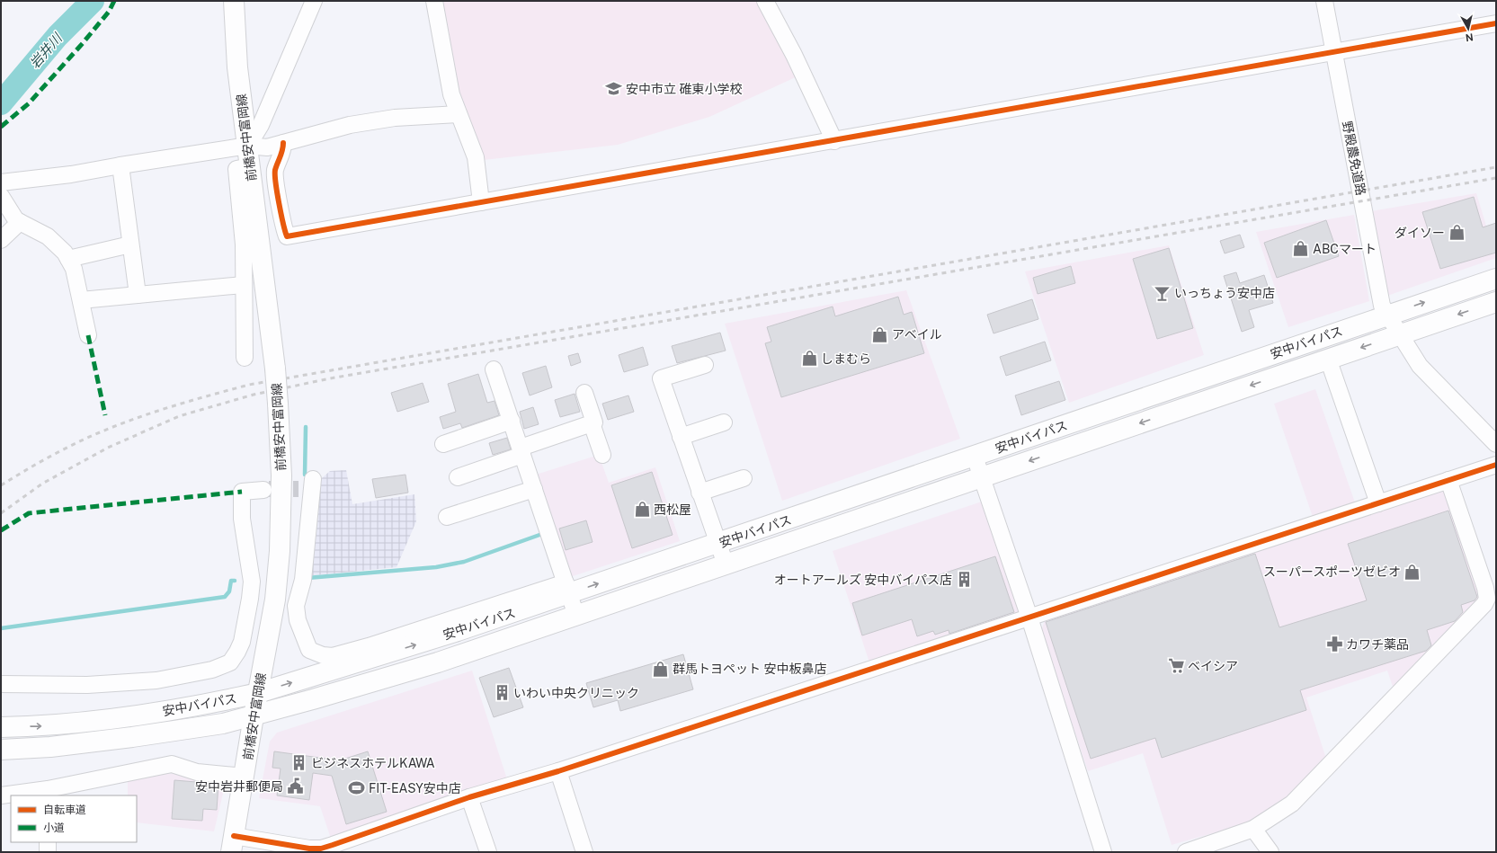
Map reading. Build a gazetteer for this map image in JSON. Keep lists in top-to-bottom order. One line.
{"streets":{"main road":["前橋安中富岡線","安中バイパス"],"street":["野殿農免道路"]},"crossings":[["前橋安中富岡線","安中バイパス"],["野殿農免道路","安中バイパス"]],"water":["岩井川"],"places":{"school or university":["安中市立 碓東小学校"],"shop":["ダイソー","ABCマート","アベイル","しまむら","西松屋","スーパースポーツゼビオ","群馬トヨペット 安中板鼻店"],"bar":["いっちょう安中店"],"building":["オートアールズ 安中バイパス店","いわい中央クリニック","ビジネスホテルKAWA"],"pharmacy":["カワチ薬品"],"supermarket":["ベイシア"],"public building":["安中岩井郵便局"],"sports":["FIT-EASY安中店"]},"legend":["自転車道","小道"],"north":"bottom"}
